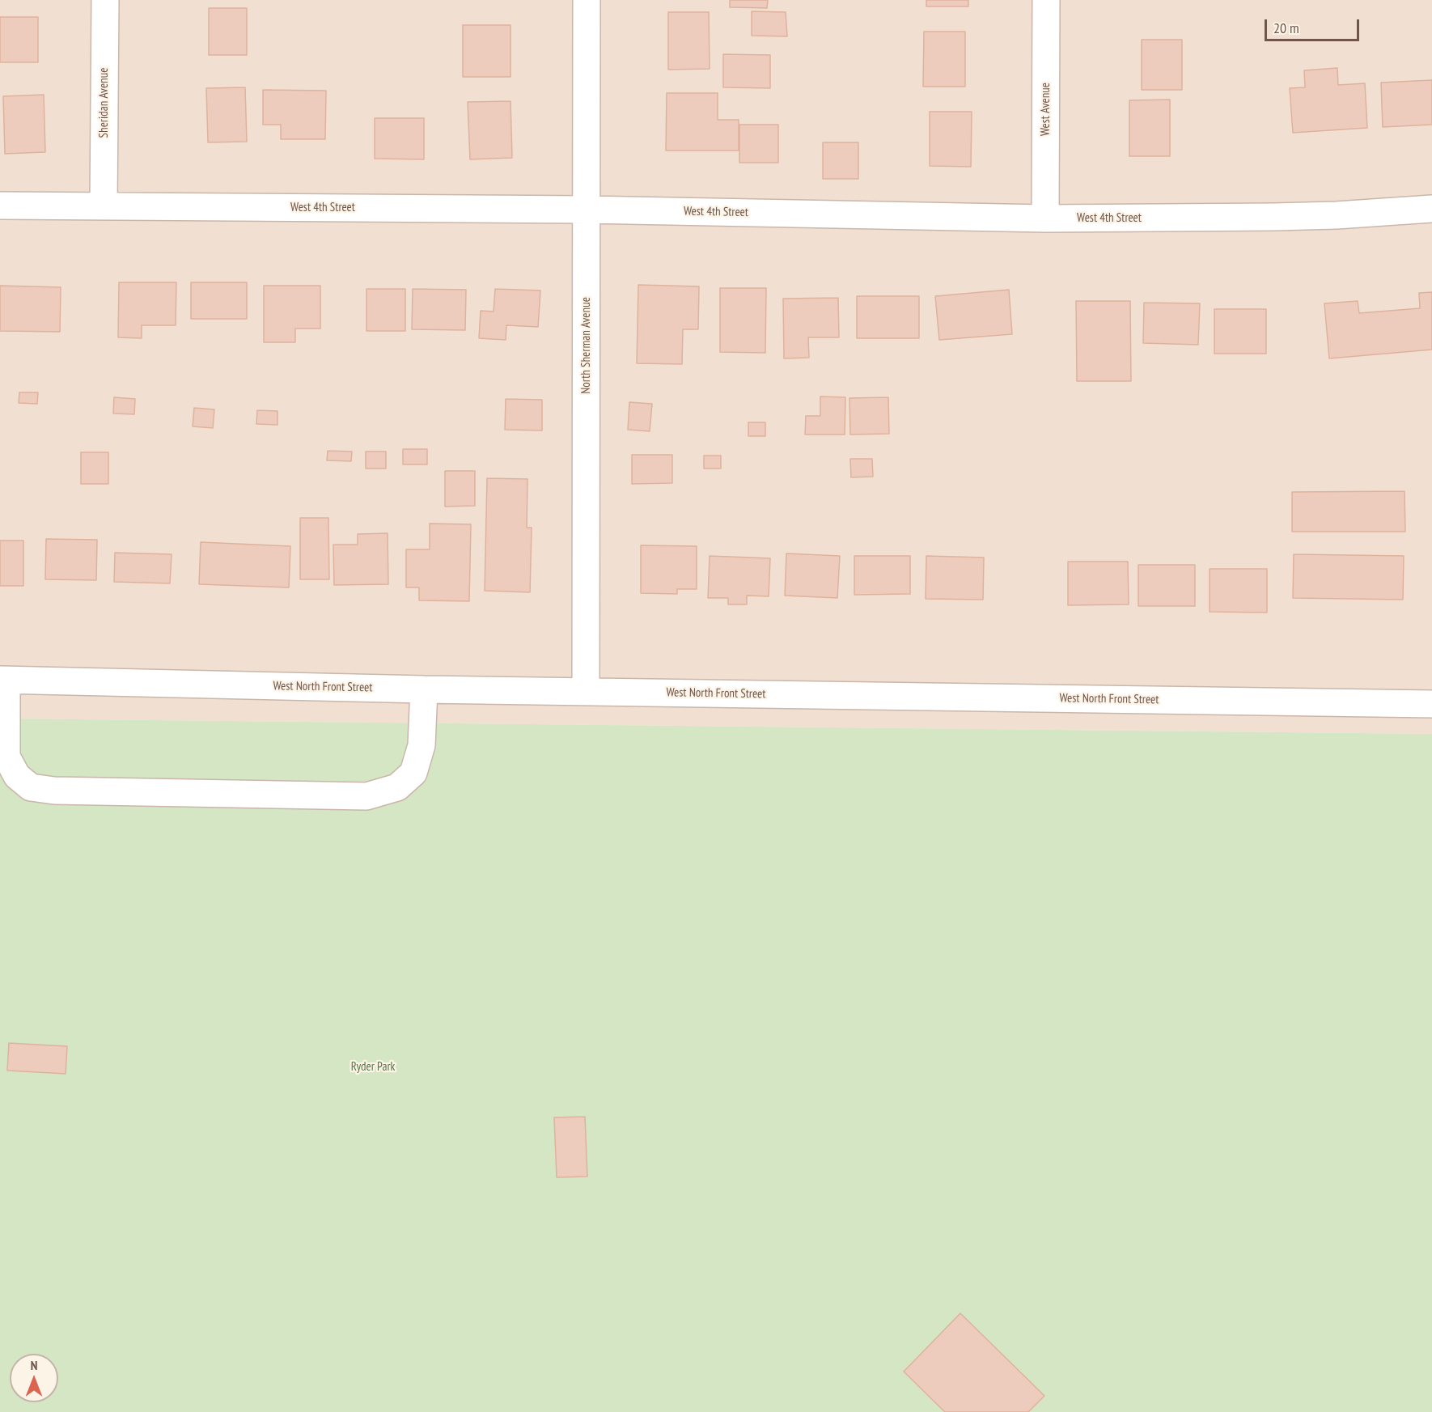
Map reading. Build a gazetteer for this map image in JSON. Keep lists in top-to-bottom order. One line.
{"streets":{"street":["Sheridan Avenue","West Avenue","West 4th Street","North Sherman Avenue","West North Front Street"]},"crossings":[["Sheridan Avenue","West 4th Street"],["West Avenue","West 4th Street"],["West 4th Street","North Sherman Avenue"],["North Sherman Avenue","West North Front Street"]],"parks":["Ryder Park"],"scale_bar":"20 m","north":"top"}
